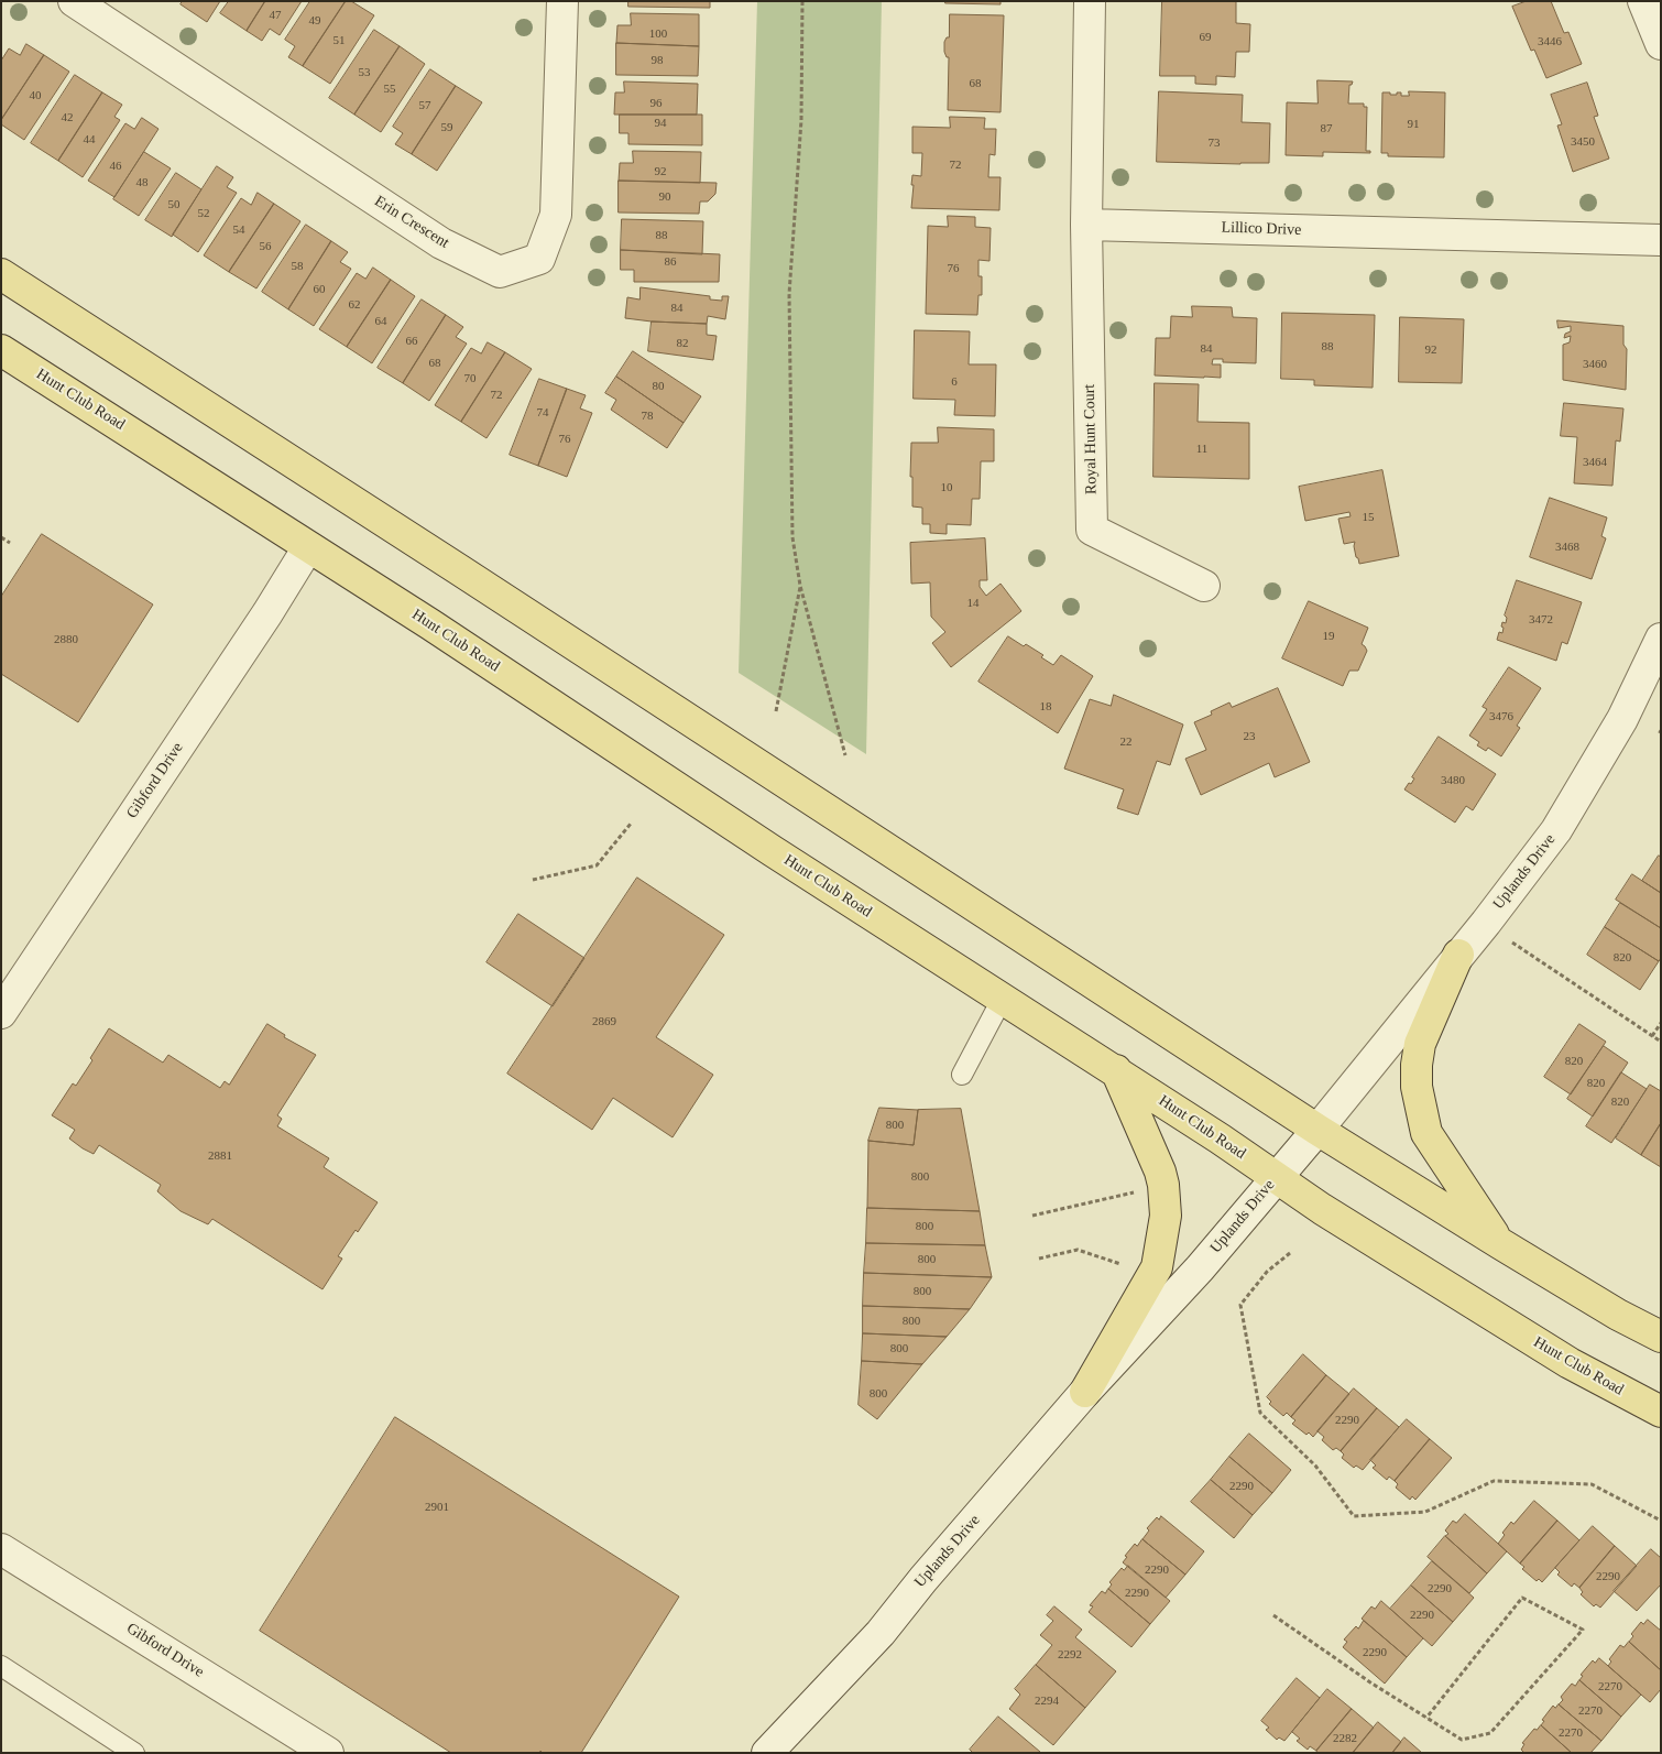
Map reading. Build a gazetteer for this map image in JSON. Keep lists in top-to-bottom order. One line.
{"streets":{"main road":["Hunt Club Road"],"street":["Erin Crescent","Lillico Drive","Royal Hunt Court","Gibford Drive","Uplands Drive"]},"crossings":[["Lillico Drive","Royal Hunt Court"],["Hunt Club Road","Gibford Drive"],["Hunt Club Road","Uplands Drive"]],"house_numbers":["47","49","100","69","51","3446","98","53","68","55","40","96","57","42","94","91","59","87","44","3450","73","72","46","92","48","90","50","52","54","88","56","86","58","76","60","62","84","64","66","82","88","84","92","68","3460","70","6","80","72","74","78","76","11","3464","10","15","3468","14","3472","19","2880","18","3476","23","22","3480","820","2869","820","820","820","800","2881","800","800","800","800","800","800","800","2290","2290","2901","2290","2290","2290","2290","2290","2290","2292","2270","2294","2270","2270","2282"]}
